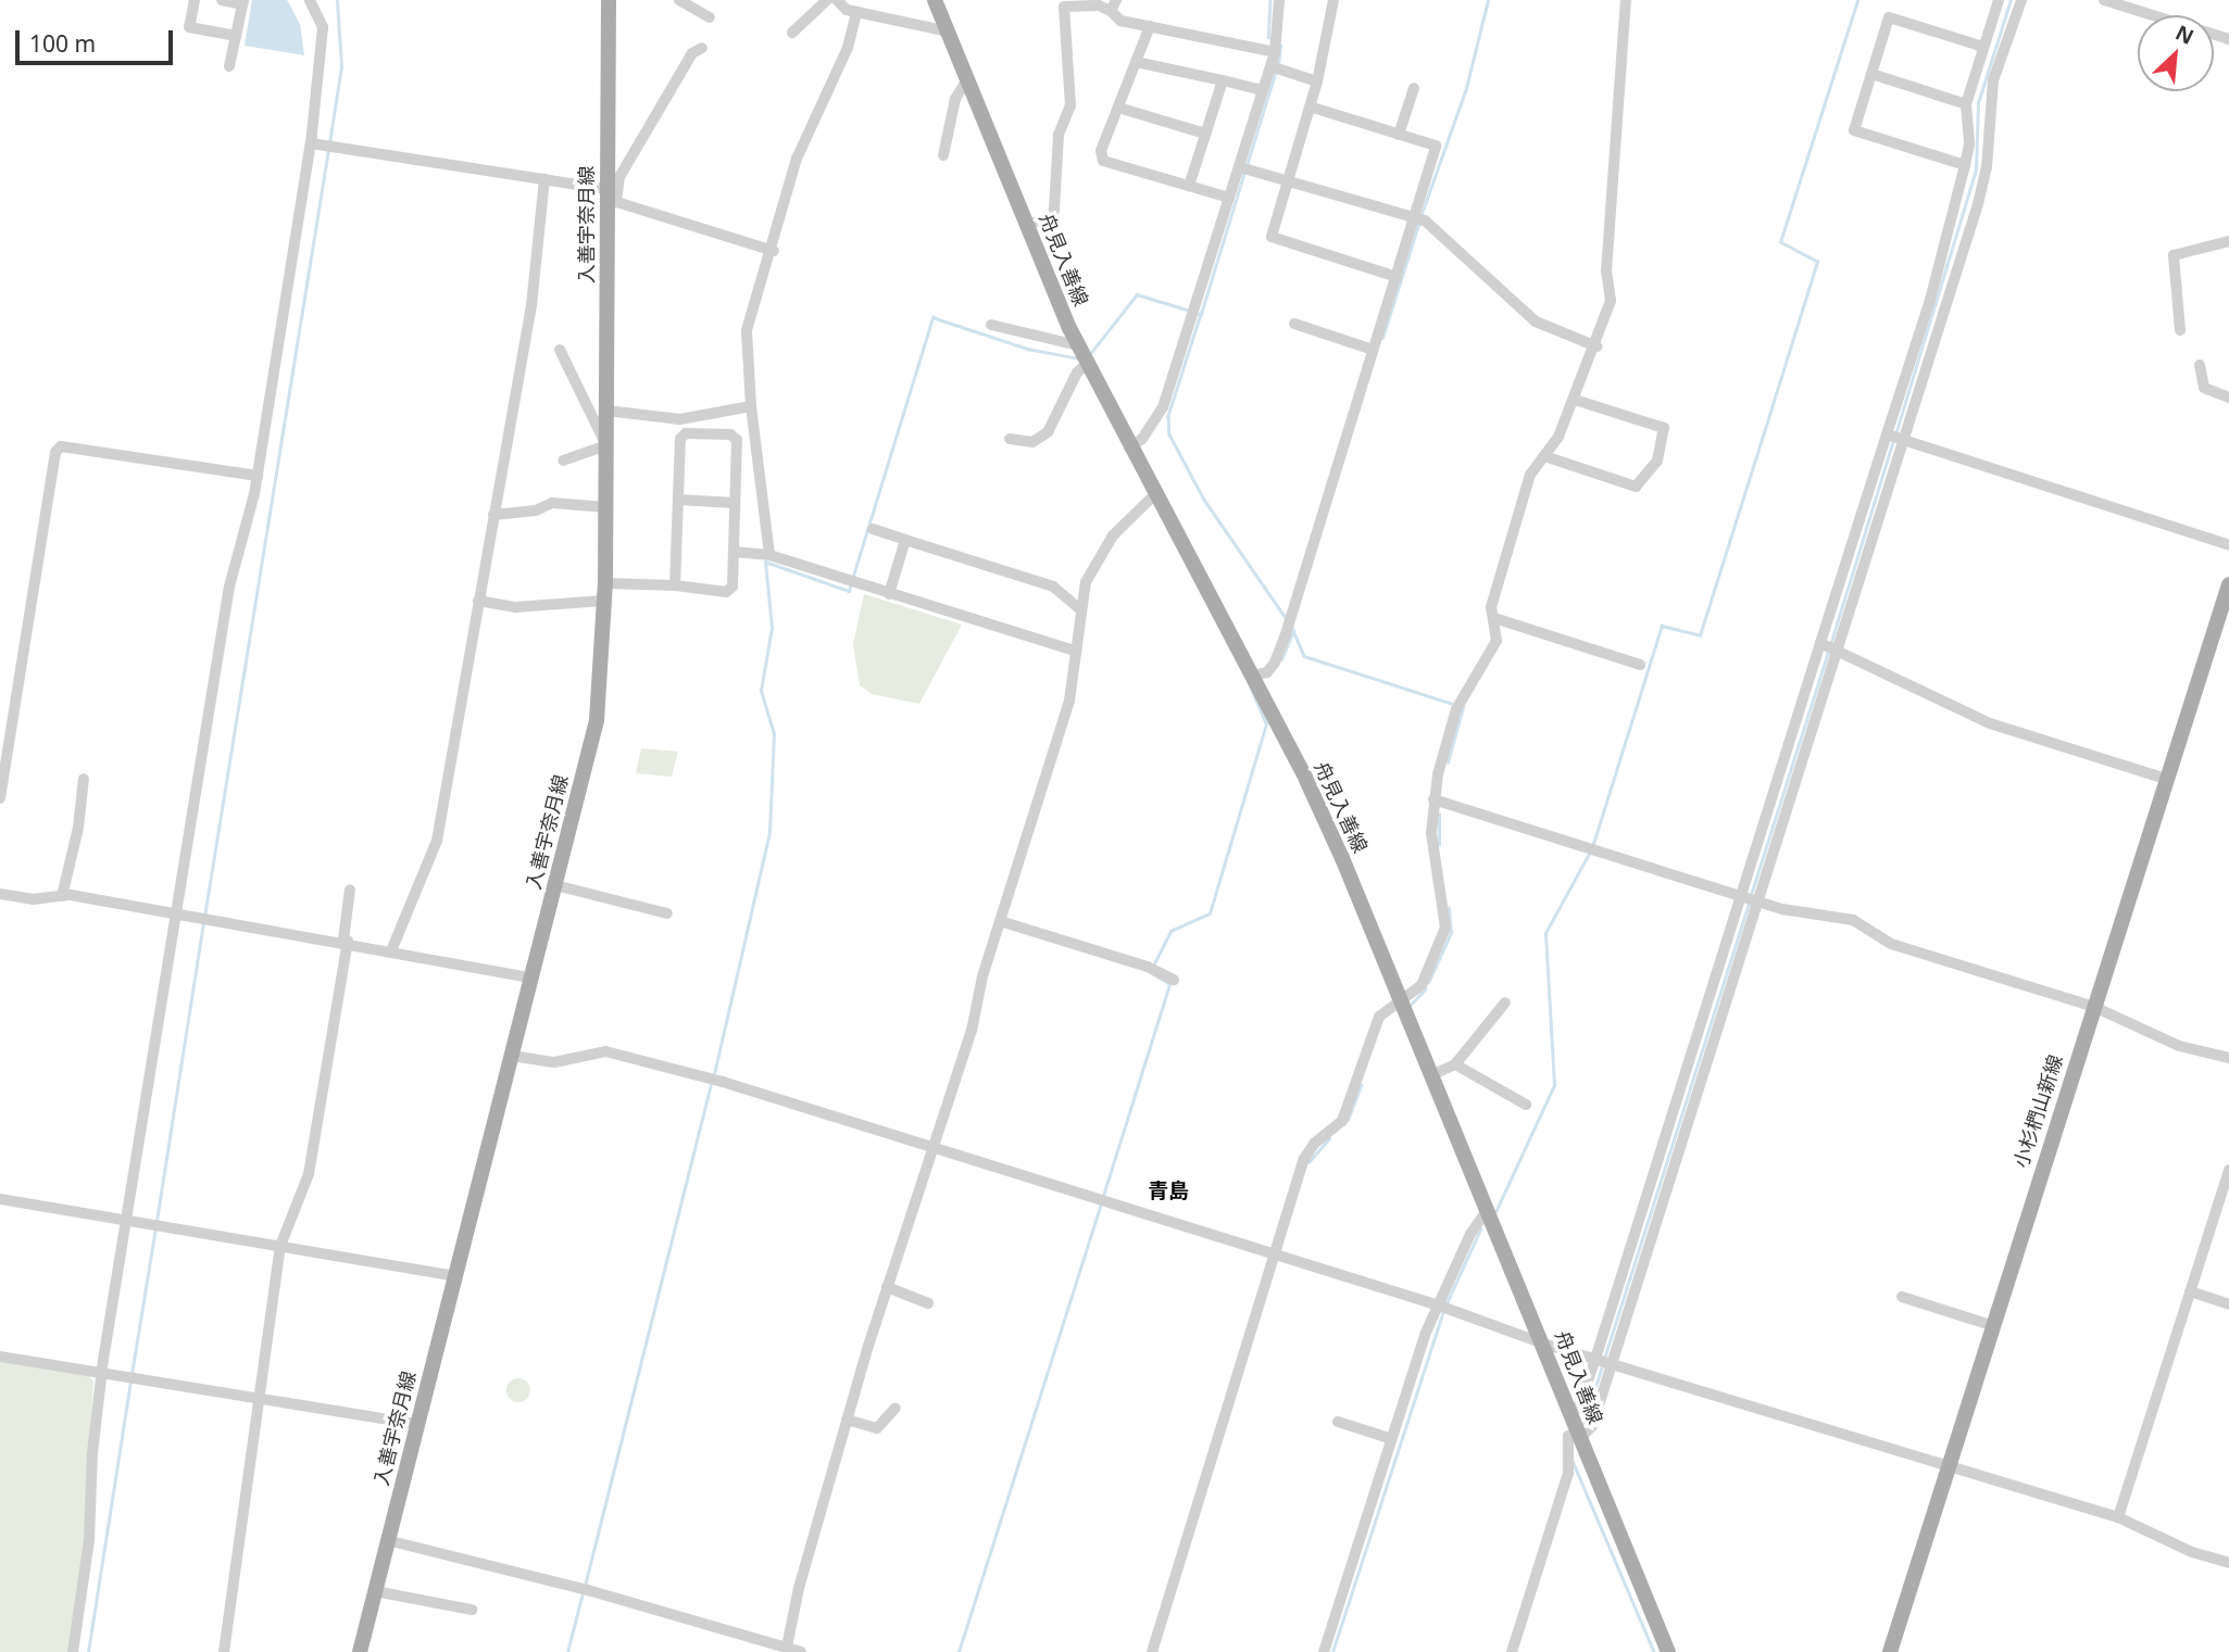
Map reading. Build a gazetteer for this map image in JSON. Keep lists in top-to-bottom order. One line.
{"streets":{"main road":["入善宇奈月線","舟見入善線","小杉椚山新線"]},"districts":["青島"],"scale_bar":"100 m","north":"top right"}
